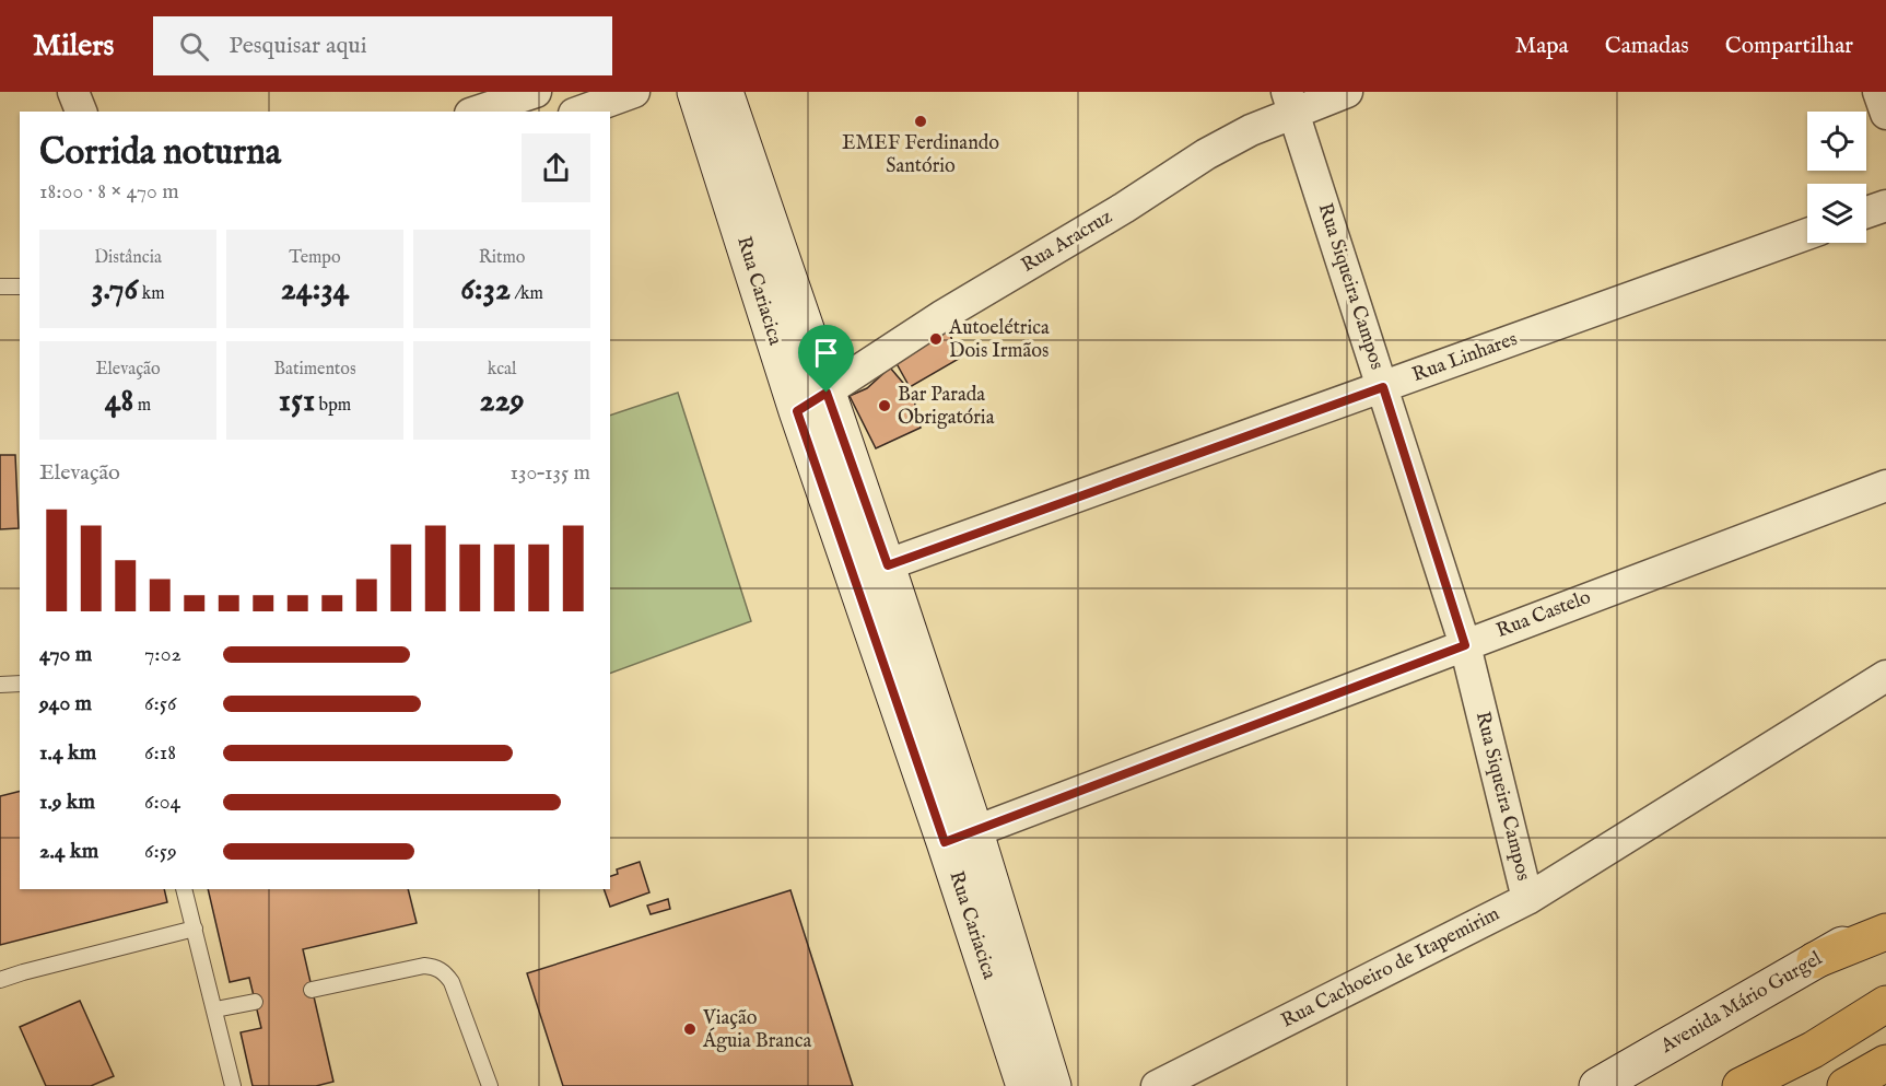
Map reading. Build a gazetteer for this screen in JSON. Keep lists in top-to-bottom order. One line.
{"streets":{"street":["Rua Aracruz","Rua Siqueira Campos","Rua Cariacica","Rua Linhares","Rua Castelo","Rua Cachoeiro de Itapemirim","Avenida Mário Gurgel"]},"crossings":[["Rua Aracruz","Rua Siqueira Campos"],["Rua Aracruz","Rua Cariacica"],["Rua Siqueira Campos","Rua Linhares"],["Rua Siqueira Campos","Rua Castelo"],["Rua Siqueira Campos","Rua Cachoeiro de Itapemirim"],["Rua Cariacica","Rua Linhares"],["Rua Cariacica","Rua Castelo"]],"places":["EMEF Ferdinando Santório","Autoelétrica Dois Irmãos","Bar Parada Obrigatória","Viação Águia Branca"],"page":{"header":"Milers","search":"Pesquisar aqui","nav":["Mapa","Camadas","Compartilhar"],"heading":["Corrida noturna","18:00 · 8 × 470 m"],"stats":[["Distância","3.76 km"],["Tempo","24:34"],["Ritmo","6:32 /km"],["Elevação","48 m"],["Batimentos","151 bpm"],["kcal","229"]],"chart":["Elevação","130–135 m"],"list":[{"name":"470 m","note":"7:02"},{"name":"940 m","note":"6:56"},{"name":"1.4 km","note":"6:18"},{"name":"1.9 km","note":"6:04"},{"name":"2.4 km","note":"6:59"}]}}
